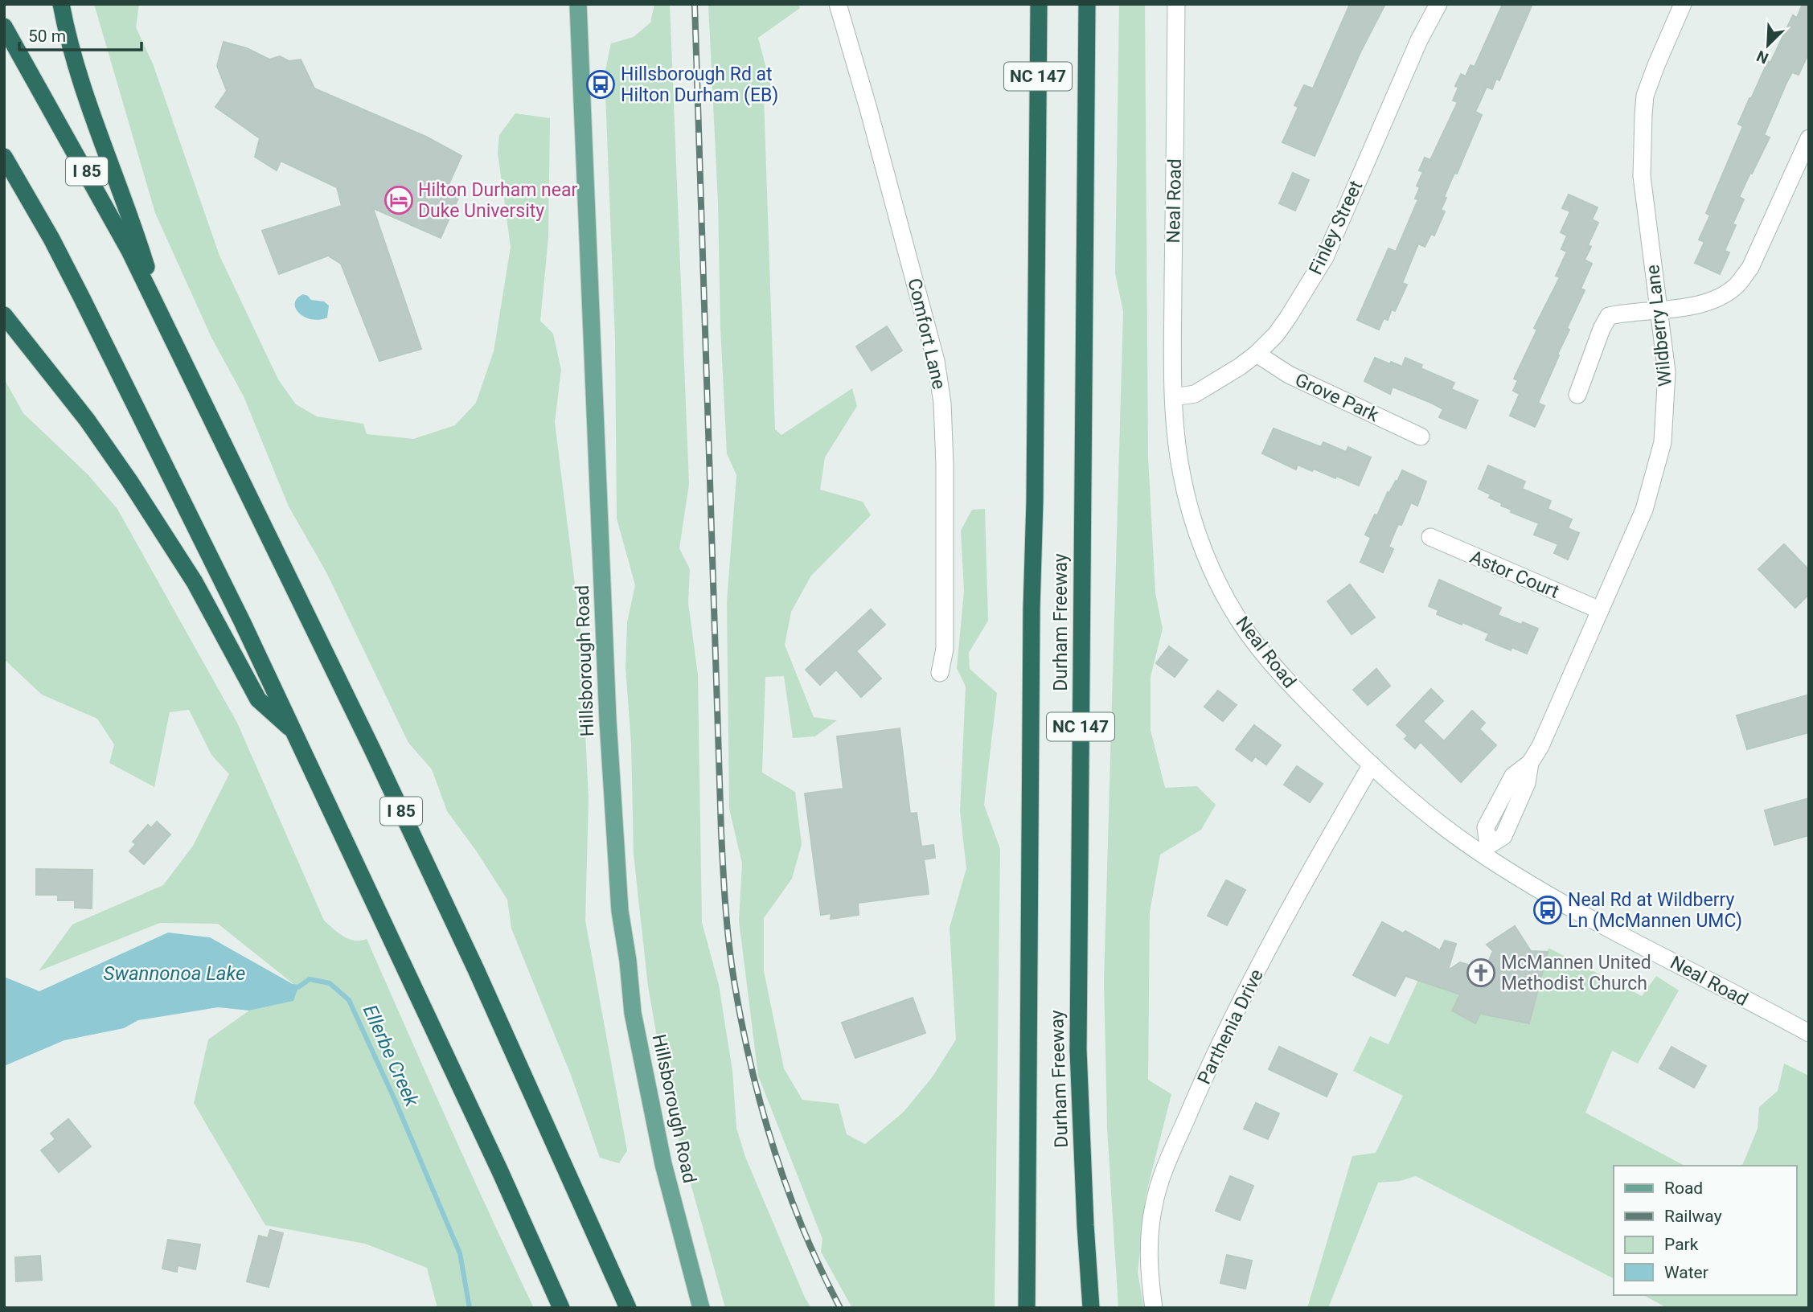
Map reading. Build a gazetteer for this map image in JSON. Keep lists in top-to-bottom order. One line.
{"streets":{"highway":["NC 147","I 85","Durham Freeway"],"main road":["Hillsborough Road"],"street":["Neal Road","Finley Street","Wildberry Lane","Comfort Lane","Grove Park","Astor Court","Parthenia Drive"]},"crossings":[["Neal Road","Finley Street"],["Neal Road","Wildberry Lane"],["Neal Road","Parthenia Drive"],["Finley Street","Grove Park"],["Wildberry Lane","Astor Court"]],"water":["Swannonoa Lake","Ellerbe Creek"],"places":{"bus stop":["Hillsborough Rd at Hilton Durham (EB)","Neal Rd at Wildberry Ln (McMannen UMC)"],"hotel":["Hilton Durham near Duke University"],"church":["McMannen United Methodist Church"]},"legend":["Road","Railway","Park","Water"],"scale_bar":"50 m","north":"bottom left"}
